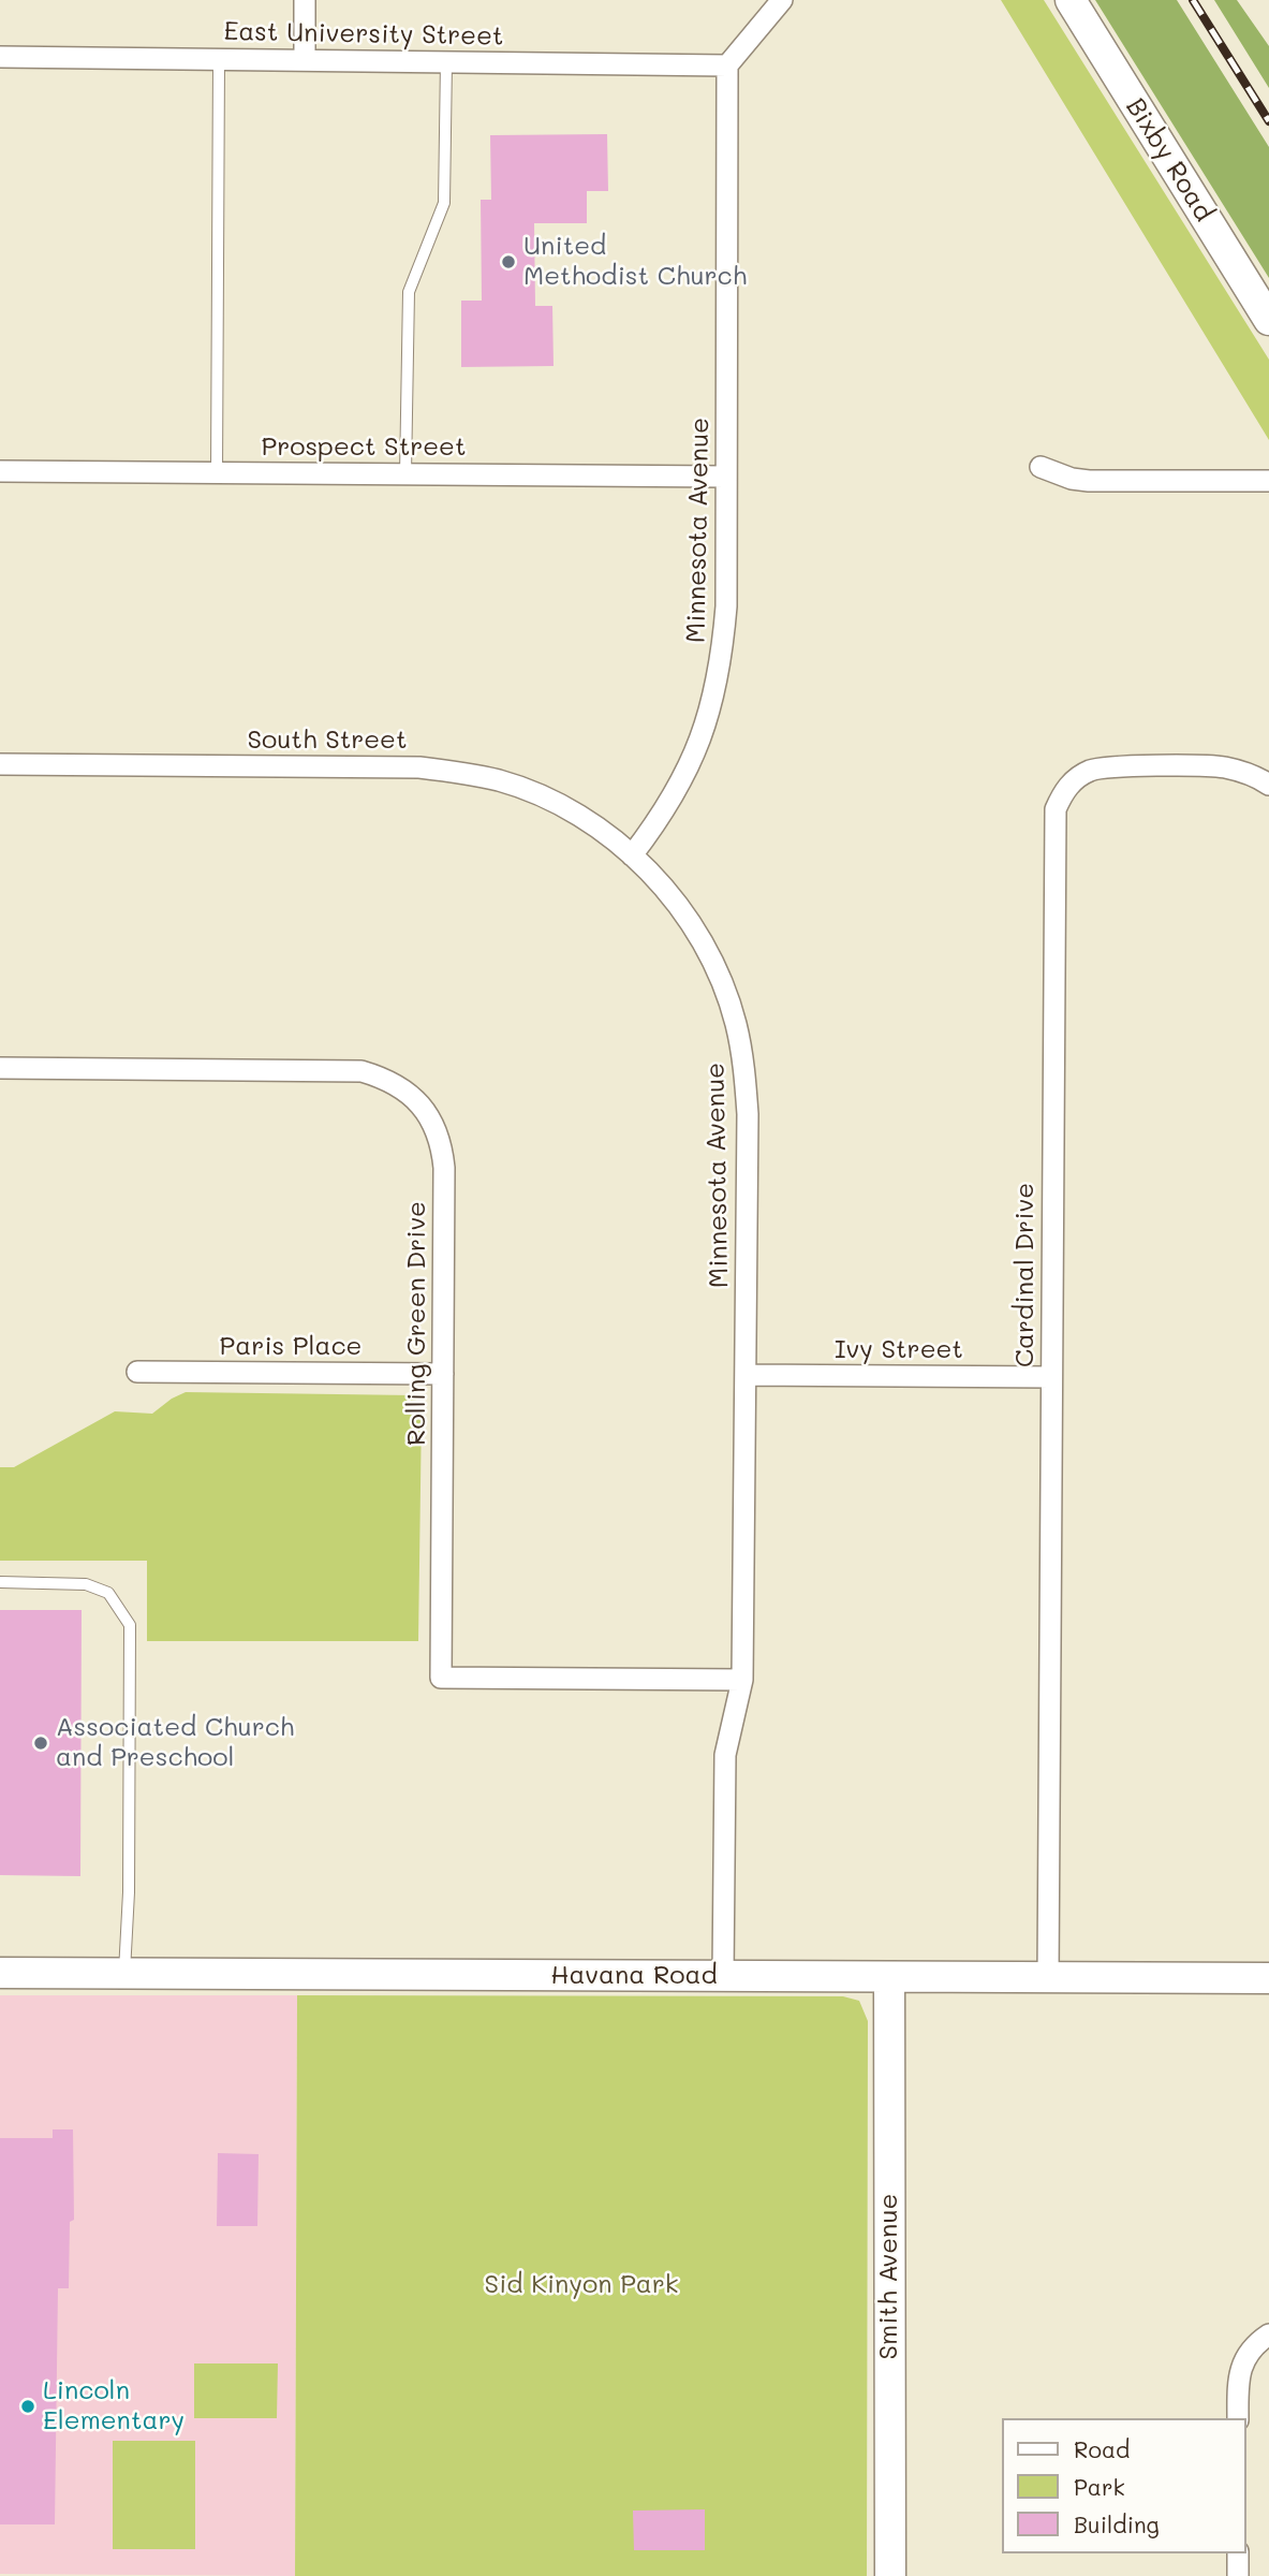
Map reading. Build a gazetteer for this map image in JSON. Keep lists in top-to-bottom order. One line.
{"streets":{"street":["East University Street","Bixby Road","Prospect Street","Minnesota Avenue","South Street","Cardinal Drive","Rolling Green Drive","Paris Place","Ivy Street","Havana Road","Smith Avenue"]},"crossings":[["East University Street","Minnesota Avenue"],["Prospect Street","Minnesota Avenue"],["Minnesota Avenue","South Street"],["Minnesota Avenue","Rolling Green Drive"],["Minnesota Avenue","Ivy Street"],["Minnesota Avenue","Havana Road"],["Cardinal Drive","Ivy Street"],["Cardinal Drive","Havana Road"],["Rolling Green Drive","Paris Place"],["Havana Road","Smith Avenue"]],"parks":["Sid Kinyon Park"],"places":["United Methodist Church","Associated Church and Preschool","Lincoln Elementary"],"legend":["Road","Park","Building"]}
